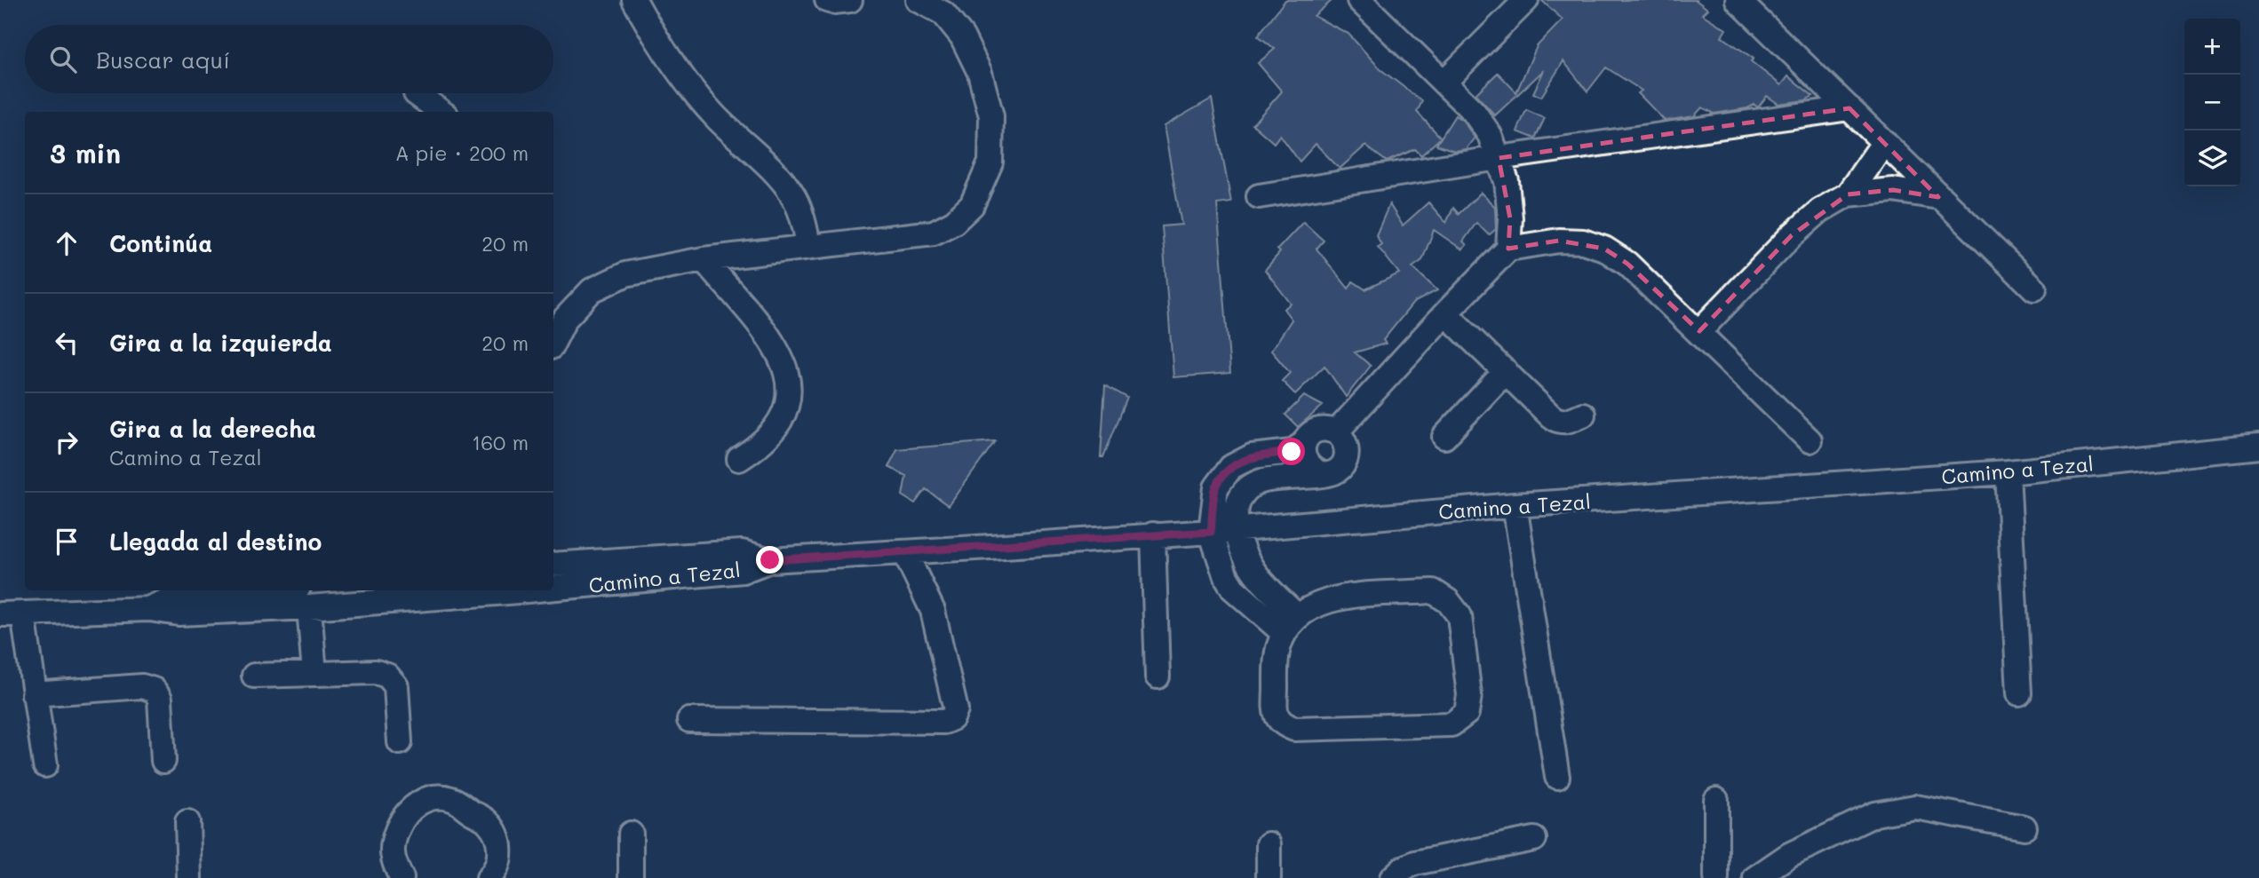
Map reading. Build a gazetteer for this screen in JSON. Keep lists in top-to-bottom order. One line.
{"streets":{"street":["Camino a Tezal"]},"page":{"map_buttons":["+","−"],"search":"Buscar aquí","heading":["3 min","A pie · 200 m"],"list":[["Continúa","20 m"],["Gira a la izquierda","20 m"],["Gira a la derecha","Camino a Tezal","160 m"],"Llegada al destino"]}}
